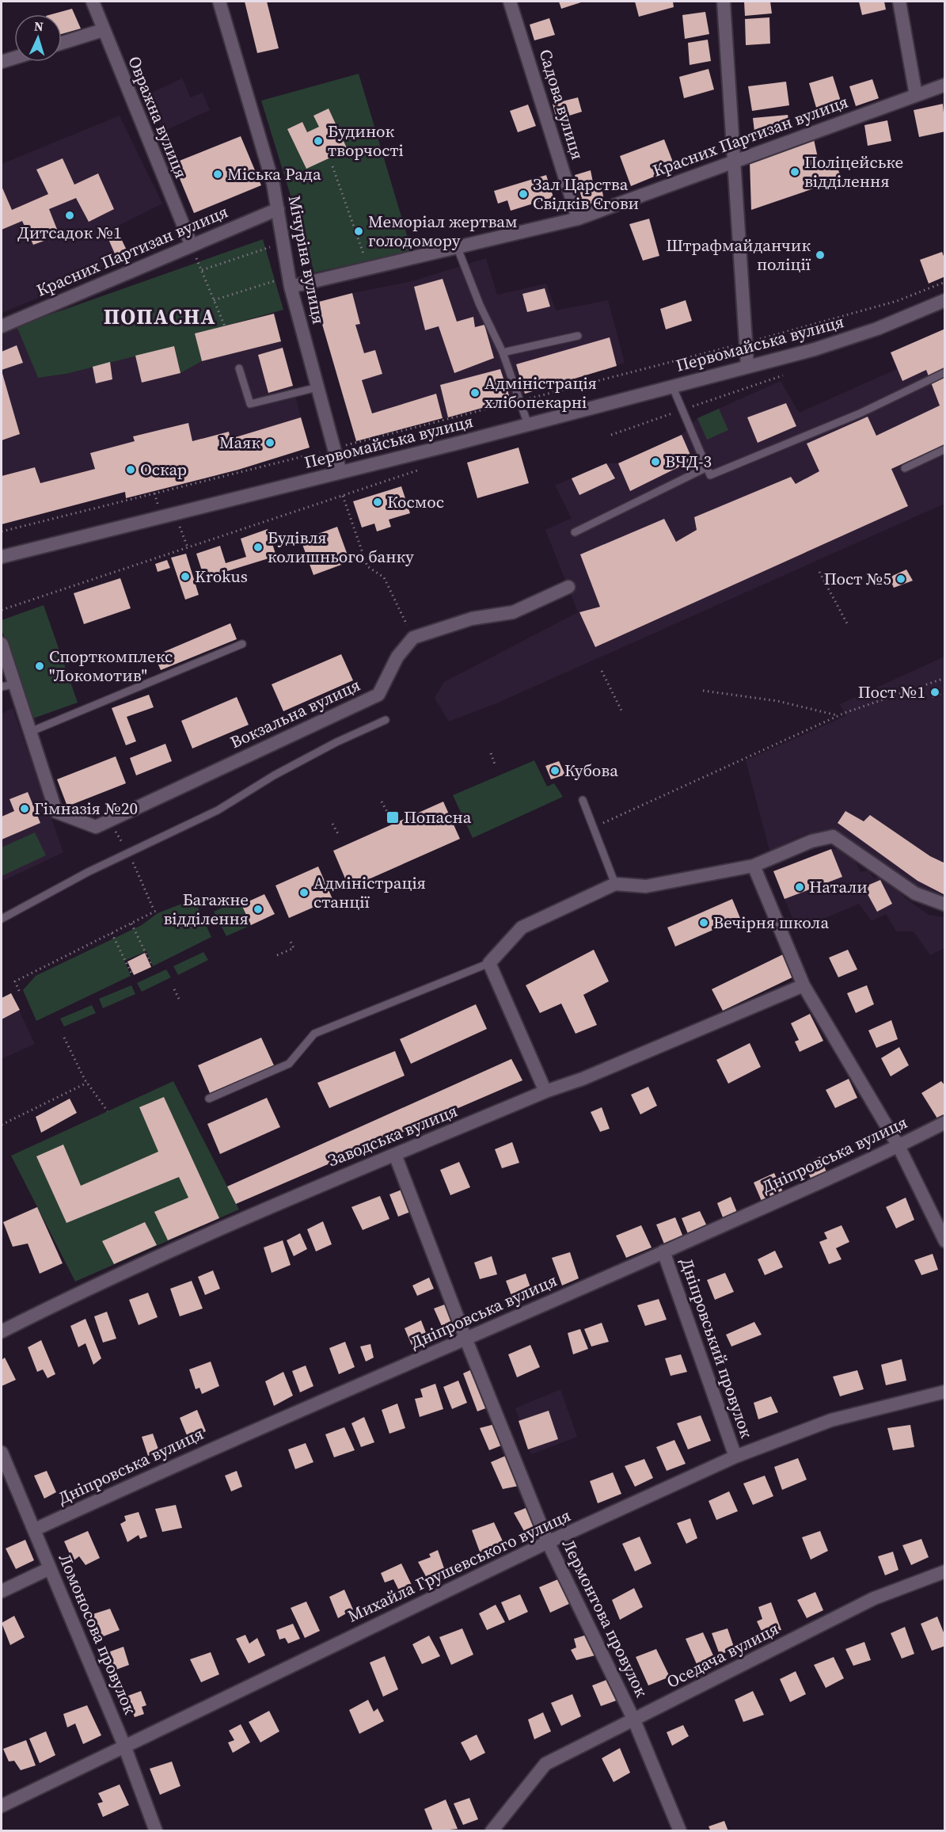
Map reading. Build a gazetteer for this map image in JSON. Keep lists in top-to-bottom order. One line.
{"streets":{"street":["Садова вулиця","Овражна вулиця","Красних Партизан вулиця","Мічуріна вулиця","Первомайська вулиця","Вокзальна вулиця","Заводська вулиця","Дніпровська вулиця","Дніпровський провулок","Михайла Грушевського вулиця","Лермонтова провулок","Ломоносова провулок","Оседача вулиця"]},"crossings":[["Садова вулиця","Красних Партизан вулиця"],["Овражна вулиця","Красних Партизан вулиця"],["Красних Партизан вулиця","Мічуріна вулиця"],["Мічуріна вулиця","Первомайська вулиця"],["Заводська вулиця","Лермонтова провулок"],["Дніпровська вулиця","Дніпровський провулок"],["Дніпровська вулиця","Лермонтова провулок"],["Дніпровська вулиця","Ломоносова провулок"],["Дніпровський провулок","Михайла Грушевського вулиця"],["Михайла Грушевського вулиця","Лермонтова провулок"],["Михайла Грушевського вулиця","Ломоносова провулок"],["Лермонтова провулок","Оседача вулиця"]],"districts":["ПОПАСНА"],"places":{"other":["Будинок творчості","Поліцейське відділення","Міська Рада","Зал Царства Свідків Єгови","Дитсадок №1","Меморіал жертвам голодомору","Штрафмайданчик поліції","Адміністрація хлібопекарні","Маяк","ВЧД-3","Оскар","Космос","Будівля колишнього банку","Krokus","Пост №5","Спорткомплекс \"Локомотив\"","Пост №1","Кубова","Гімназія №20","Натали","Адміністрація станції","Багажне відділення","Вечірня школа"],"transit":["Попасна"]},"north":"top"}
